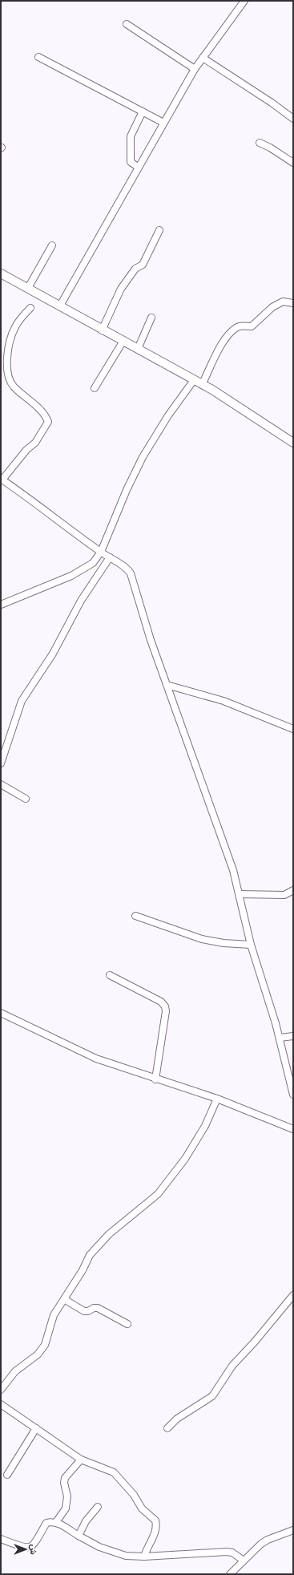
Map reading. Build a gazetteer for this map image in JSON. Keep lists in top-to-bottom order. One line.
{"north":"right"}
